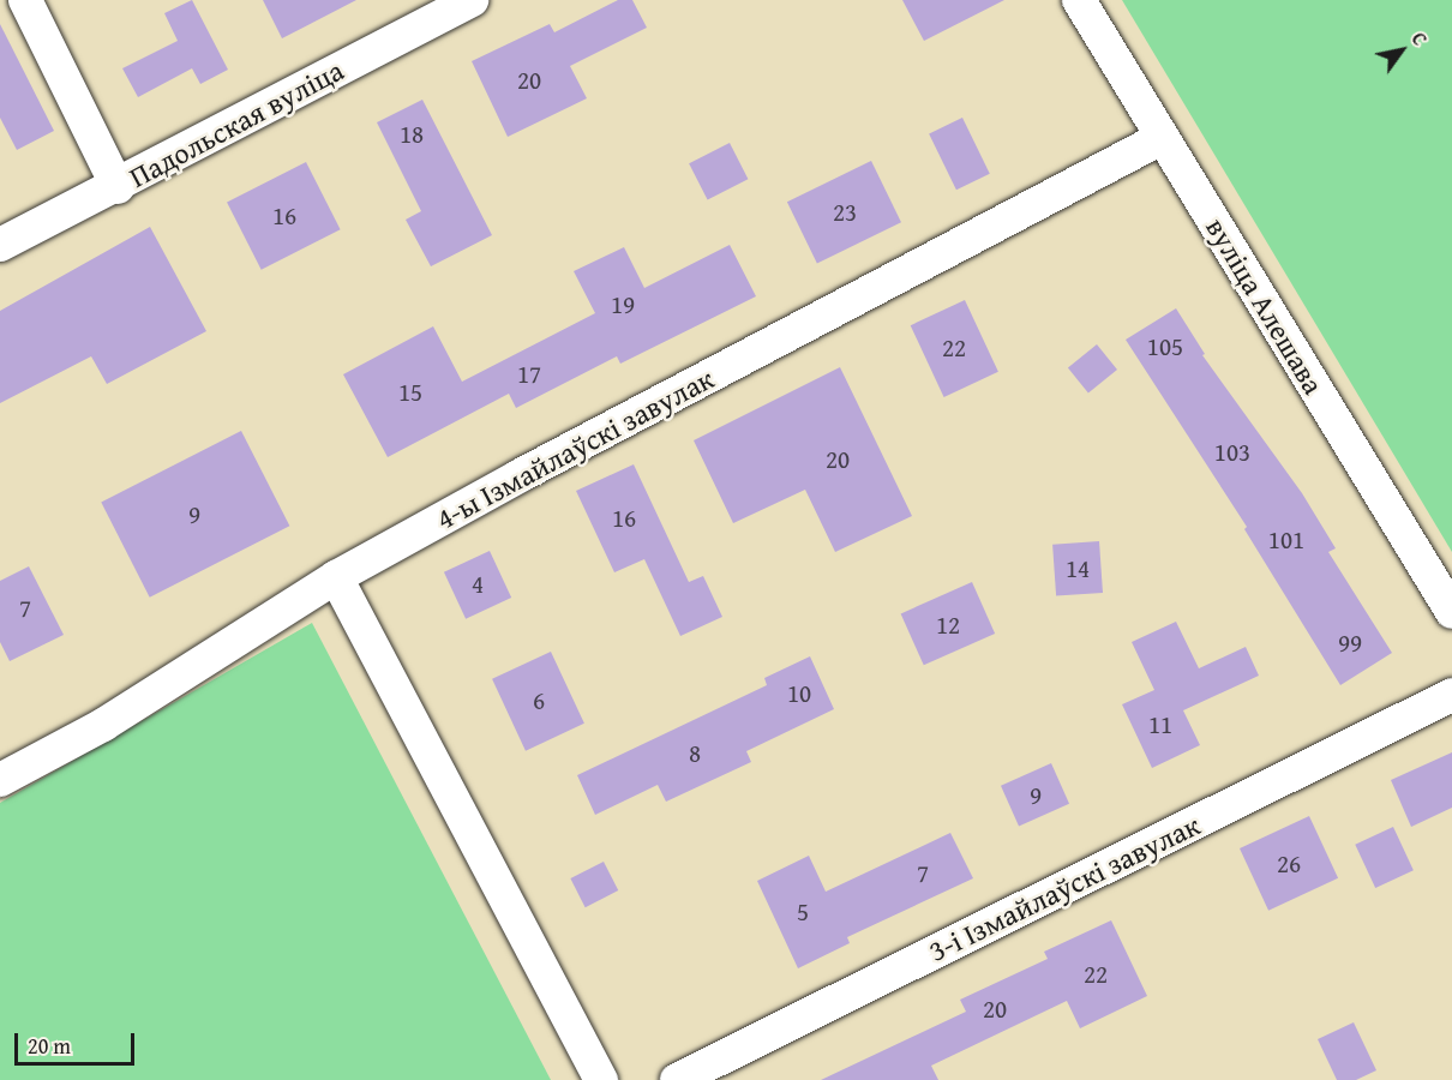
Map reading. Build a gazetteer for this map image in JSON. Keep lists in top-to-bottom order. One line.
{"streets":{"street":["Падольская вуліца","вуліца Алешава","4-ы Ізмайлаўскі завулак","3-і Ізмайлаўскі завулак"]},"crossings":[["вуліца Алешава","4-ы Ізмайлаўскі завулак"]],"house_numbers":["20","18","23","16","19","105","22","17","15","103","20","9","16","101","14","4","7","12","99","10","6","11","8","9","26","7","5","22","20"],"scale_bar":"20 m","north":"top right"}
